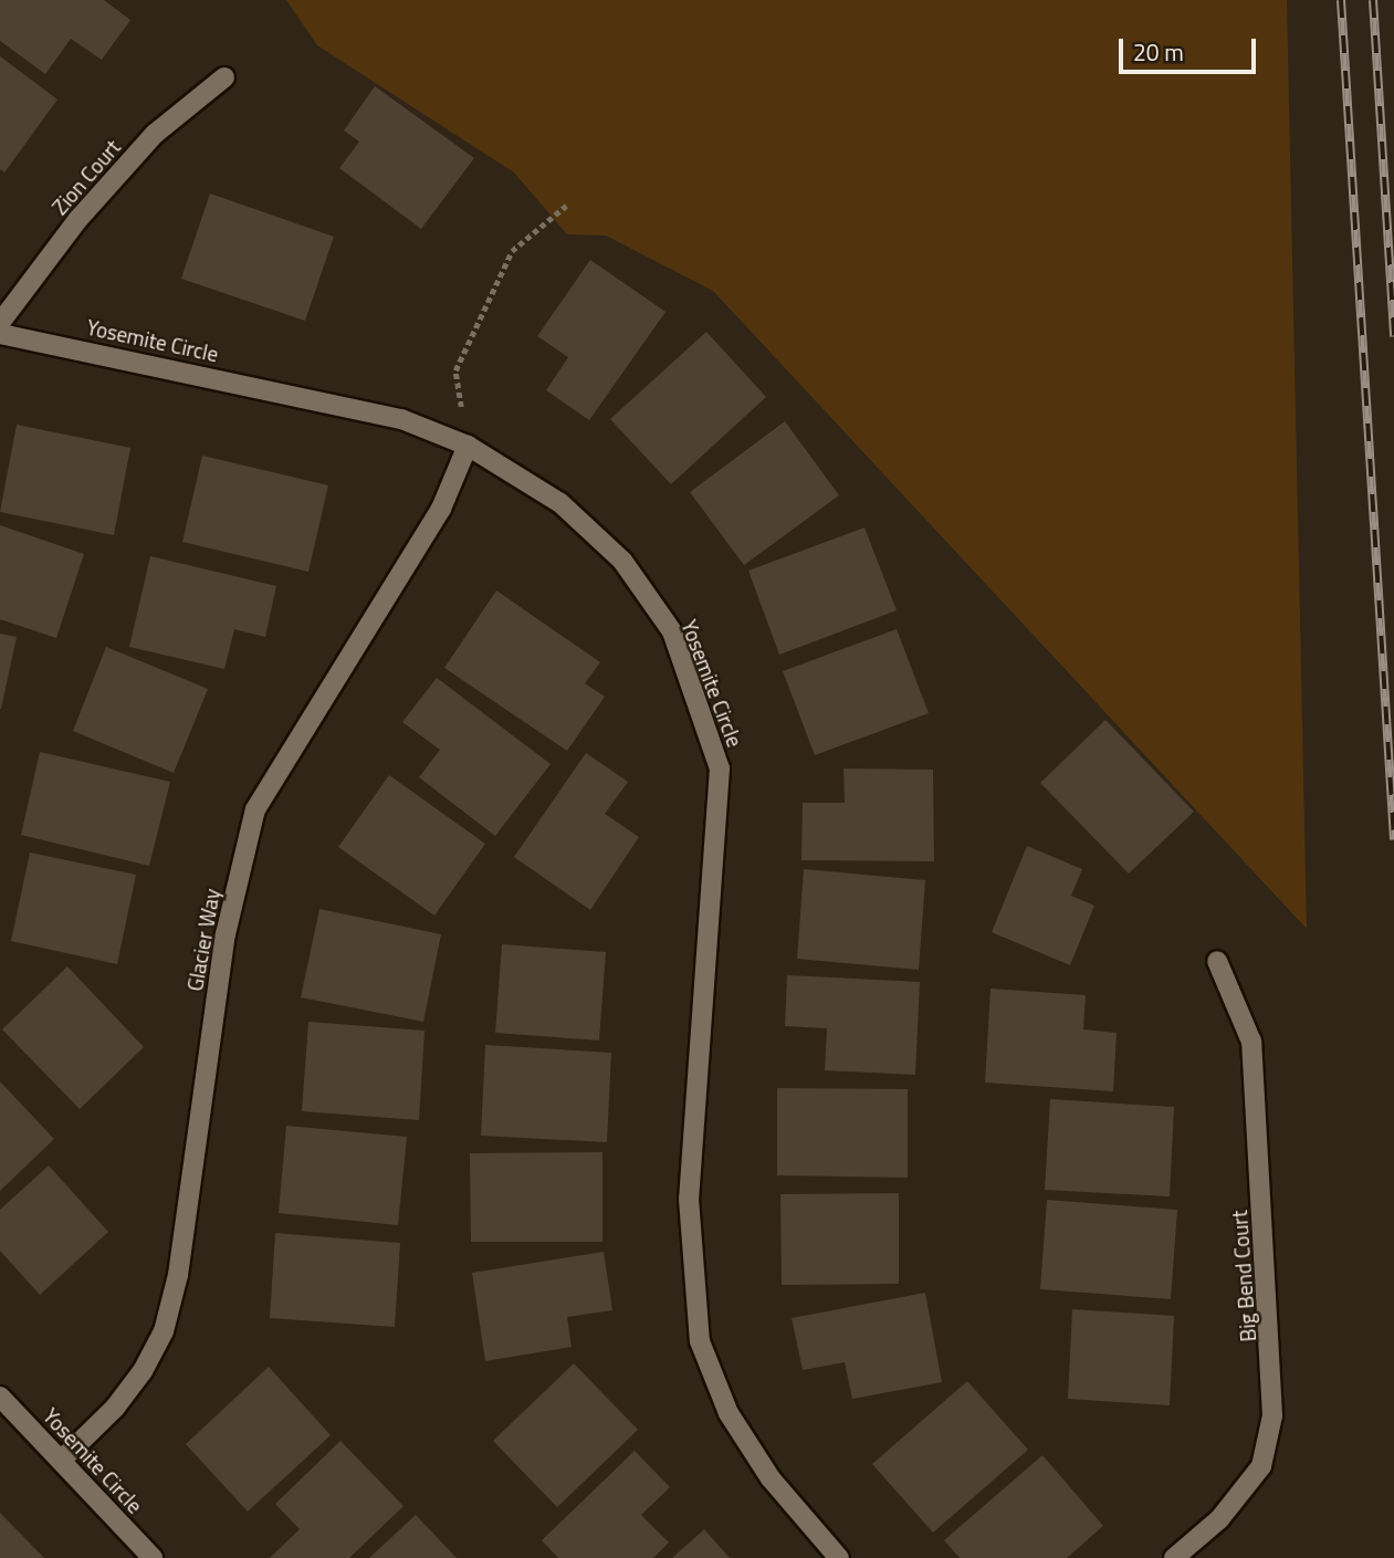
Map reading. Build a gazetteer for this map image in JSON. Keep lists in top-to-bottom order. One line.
{"streets":{"street":["Zion Court","Yosemite Circle","Glacier Way","Big Bend Court"]},"crossings":[["Yosemite Circle","Glacier Way"]],"scale_bar":"20 m"}
